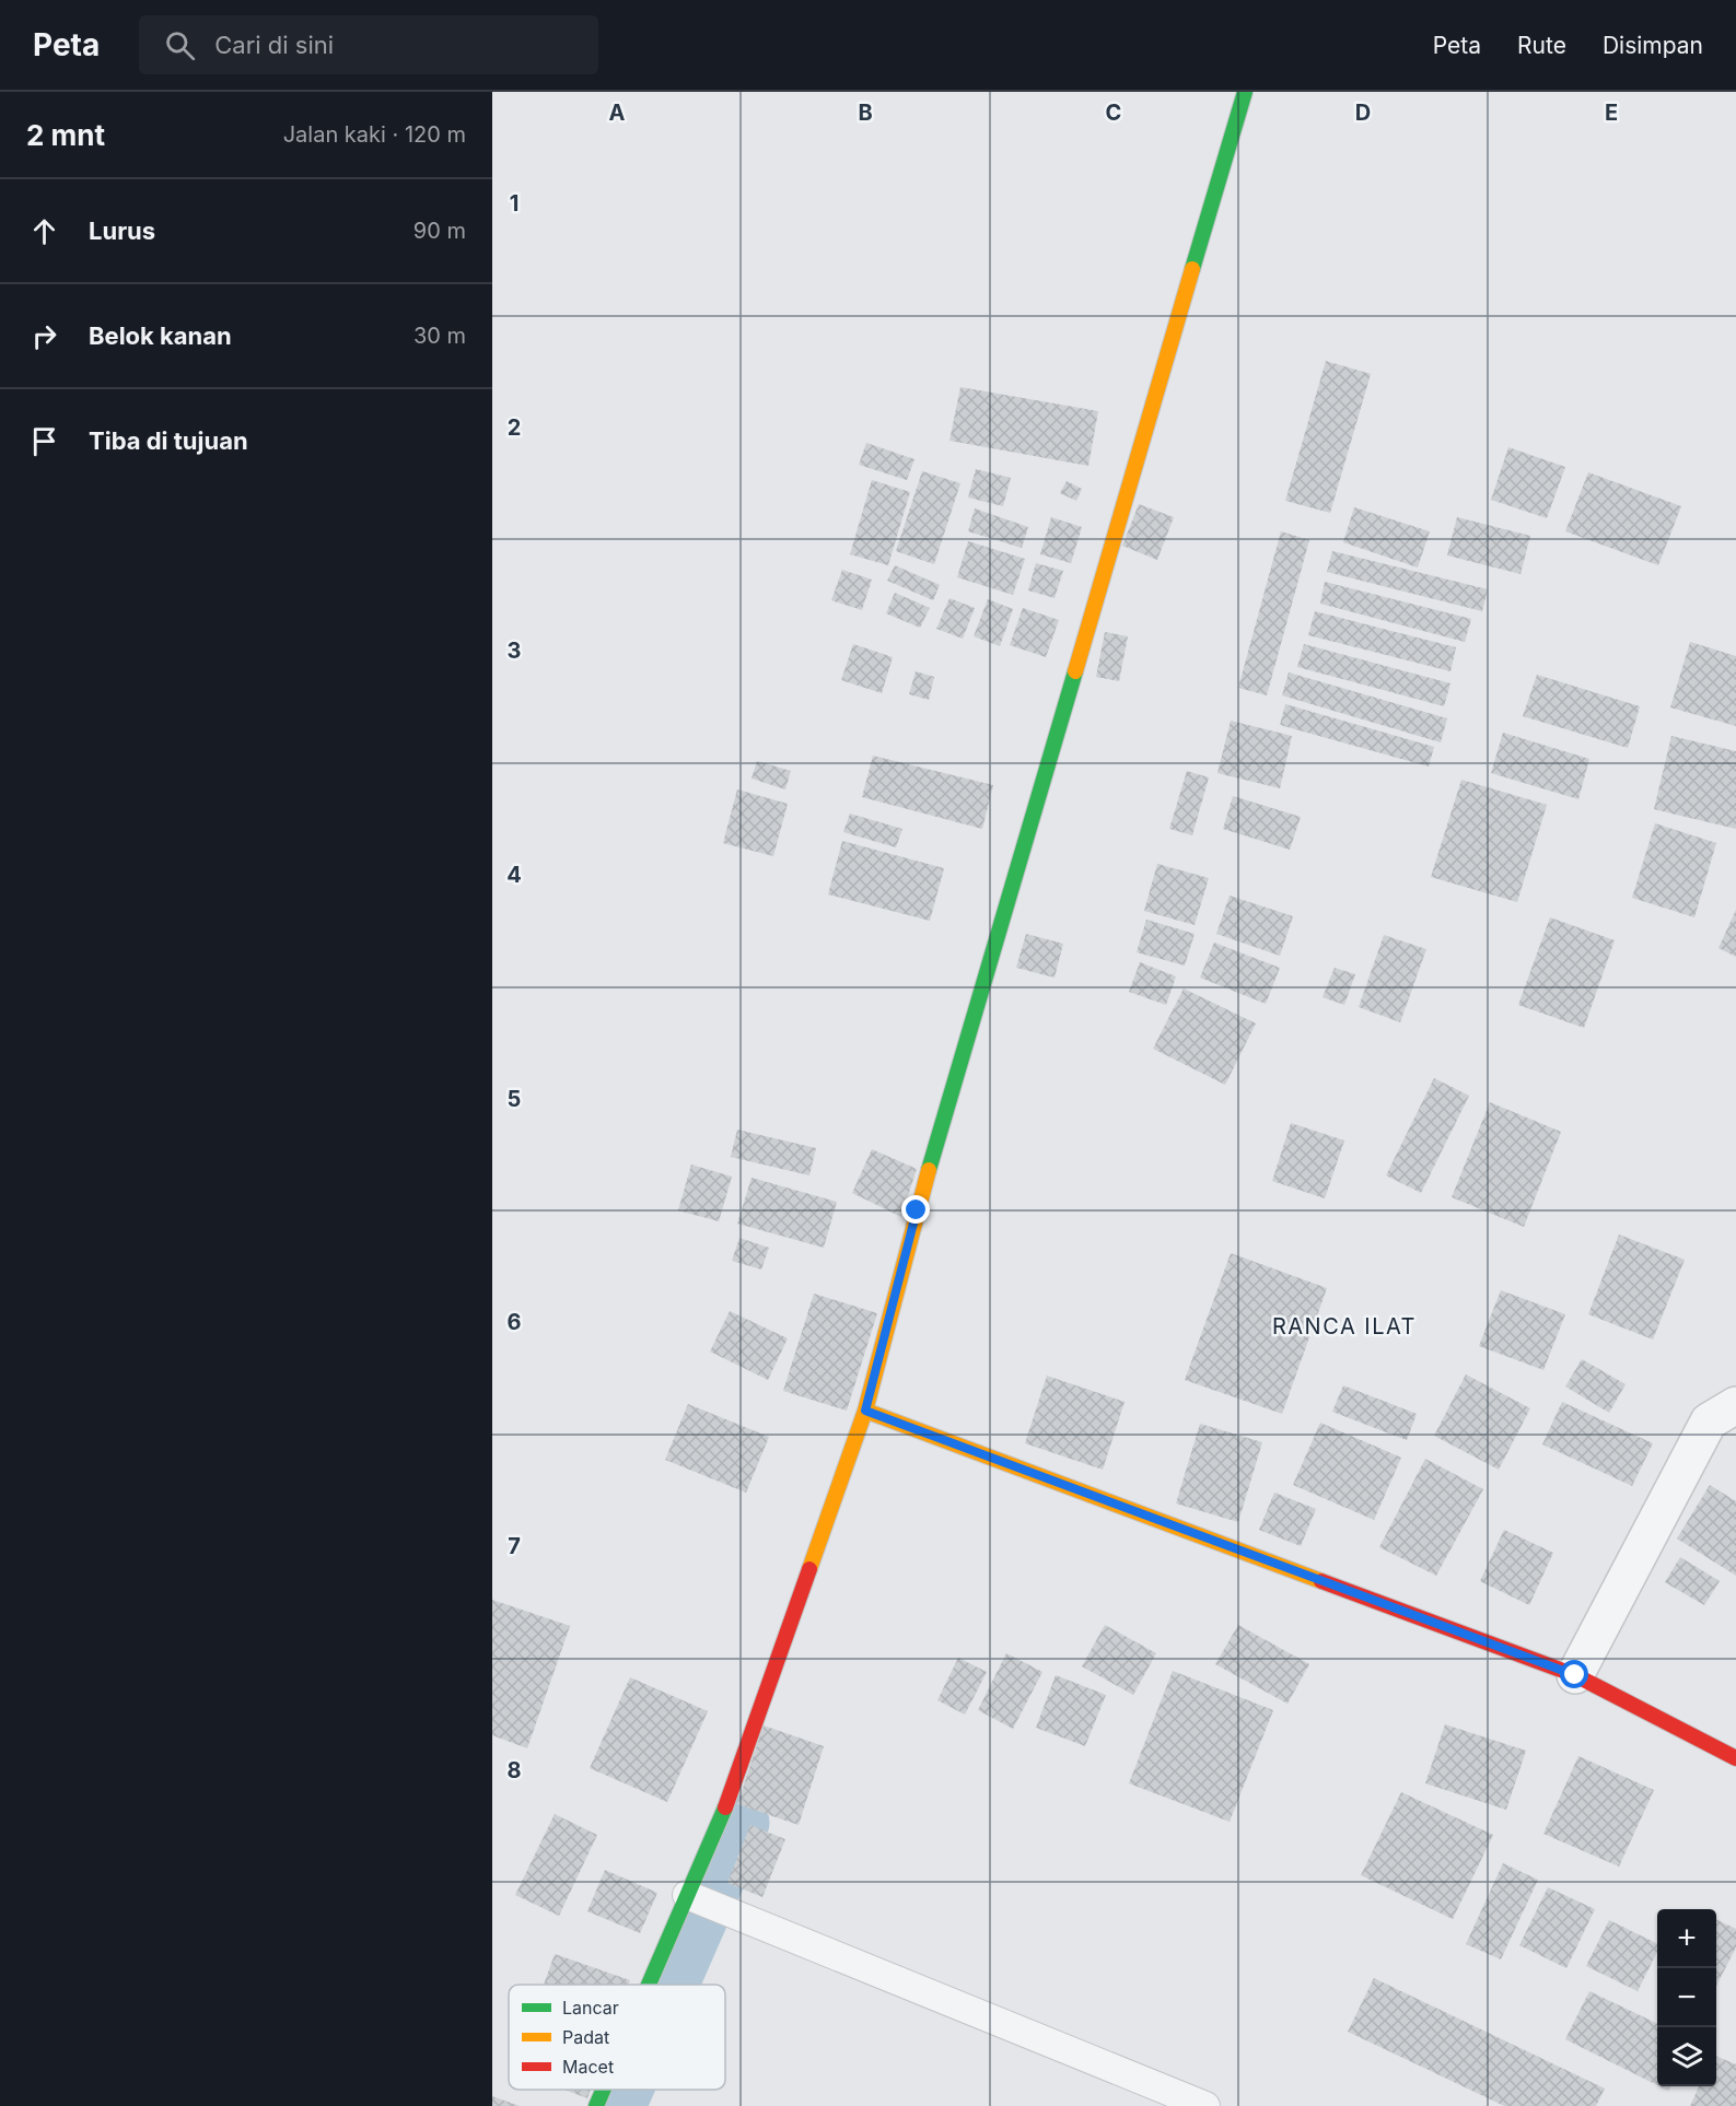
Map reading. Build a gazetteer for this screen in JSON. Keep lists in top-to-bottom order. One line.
{"districts":["RANCA ILAT"],"legend":["Lancar","Padat","Macet"],"page":{"header":"Peta","search":"Cari di sini","nav":["Peta","Rute","Disimpan"],"heading":["2 mnt","Jalan kaki · 120 m"],"list":[["Lurus","90 m"],["Belok kanan","30 m"],"Tiba di tujuan"],"map_buttons":["+","−"]},"grid":{"columns":["A","B","C","D","E"],"rows":["1","2","3","4","5","6","7","8"]}}
